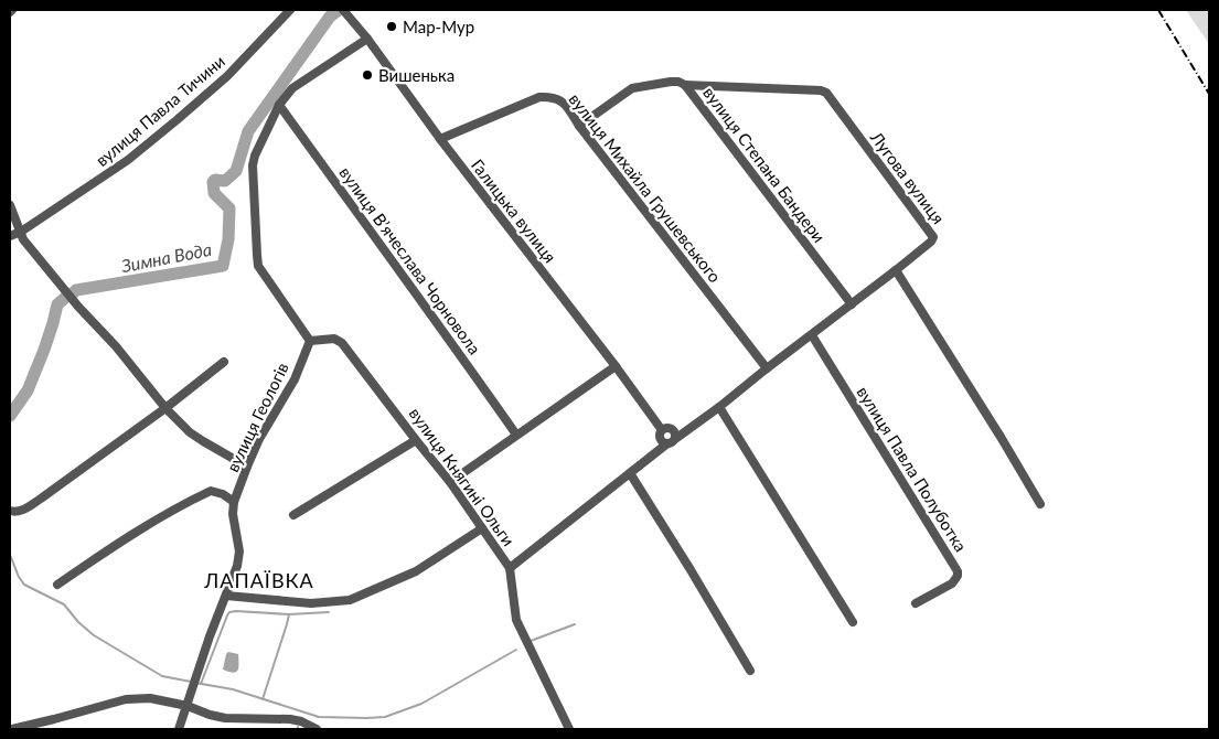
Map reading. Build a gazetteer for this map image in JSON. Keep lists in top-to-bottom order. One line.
{"streets":{"street":["вулиця Павла Тичини","вулиця Степана Бандери","Лугова вулиця","вулиця Михайла Грушевського","Галицька вулиця","вулиця Вʼячеслава Чорновола","вулиця Геологів","вулиця Павла Полуботка","вулиця Княгині Ольги"]},"crossings":[["вулиця Степана Бандери","Лугова вулиця"],["вулиця Степана Бандери","вулиця Михайла Грушевського"],["Лугова вулиця","вулиця Михайла Грушевського"],["Лугова вулиця","Галицька вулиця"],["Лугова вулиця","вулиця Павла Полуботка"],["Лугова вулиця","вулиця Княгині Ольги"],["вулиця Михайла Грушевського","Галицька вулиця"],["вулиця Геологів","вулиця Княгині Ольги"]],"districts":["ЛАПАЇВКА"],"water":["Зимна Вода"],"places":["Мар-Мур","Вишенька"]}
